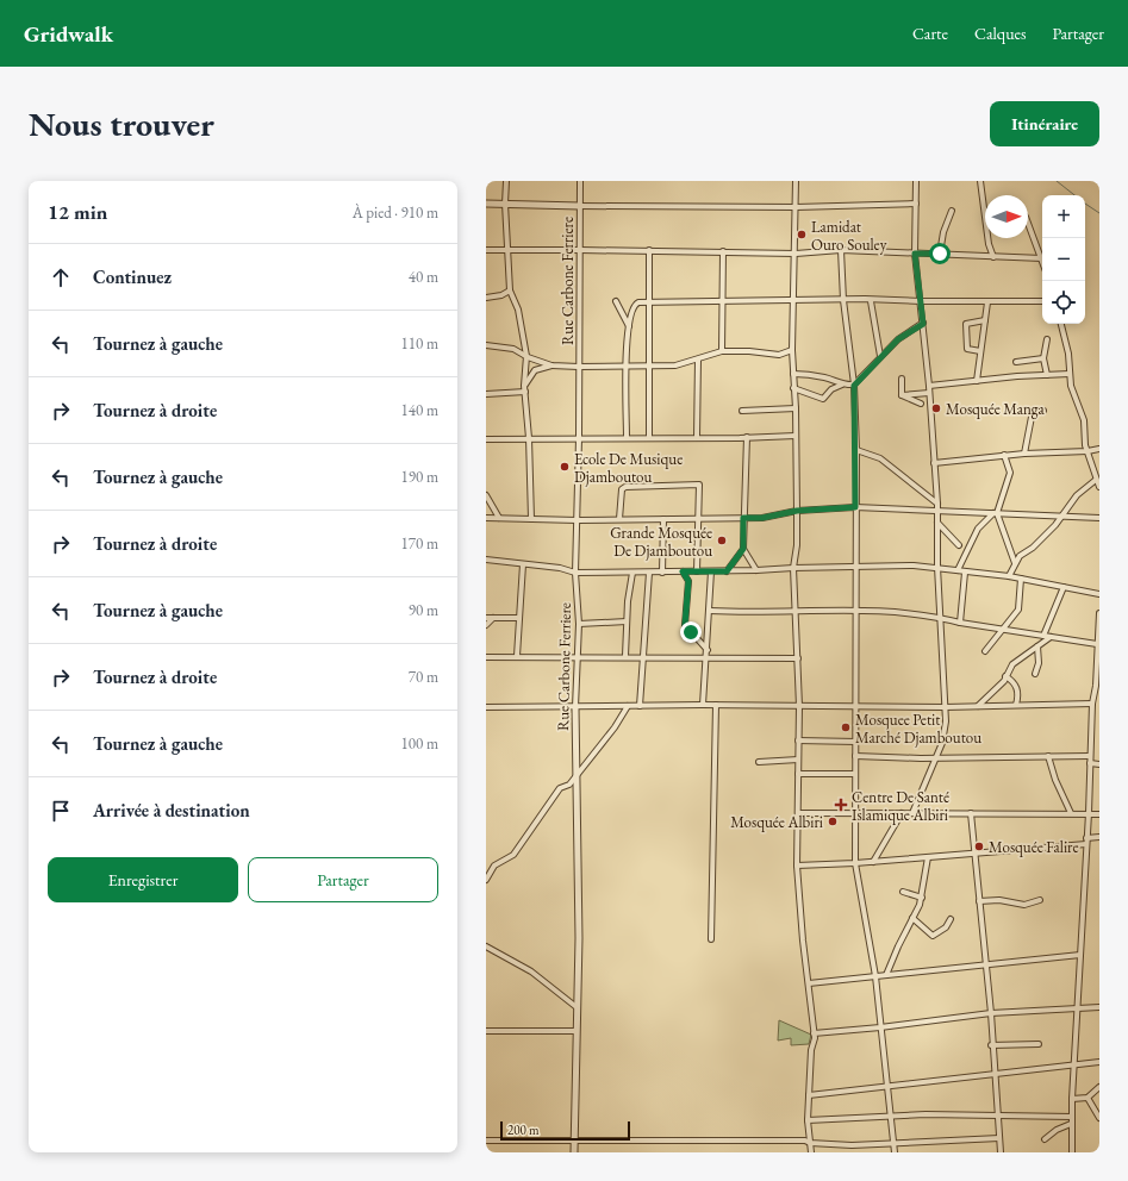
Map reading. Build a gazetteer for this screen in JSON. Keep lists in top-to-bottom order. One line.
{"streets":{"street":["Rue Carbone Ferriere"]},"places":{"other":["Lamidat Ouro Souley","Mosquée Manga","Ecole De Musique Djamboutou","Grande Mosquée De Djamboutou","Mosquee Petit Marché Djamboutou","Mosquée Albiri","Mosquée Falire"],"health":["Centre De Santé Islamique Albiri"]},"scale_bar":"200 m","north":"right","page":{"header":"Gridwalk","nav":["Carte","Calques","Partager"],"buttons":["Itinéraire",["Enregistrer","Partager"]],"title":"Nous trouver","heading":["12 min","À pied · 910 m"],"map_buttons":["+","−"],"list":[["Continuez","40 m"],["Tournez à gauche","110 m"],["Tournez à droite","140 m"],["Tournez à gauche","190 m"],["Tournez à droite","170 m"],["Tournez à gauche","90 m"],["Tournez à droite","70 m"],["Tournez à gauche","100 m"],"Arrivée à destination"],"scale":"200 m"}}
